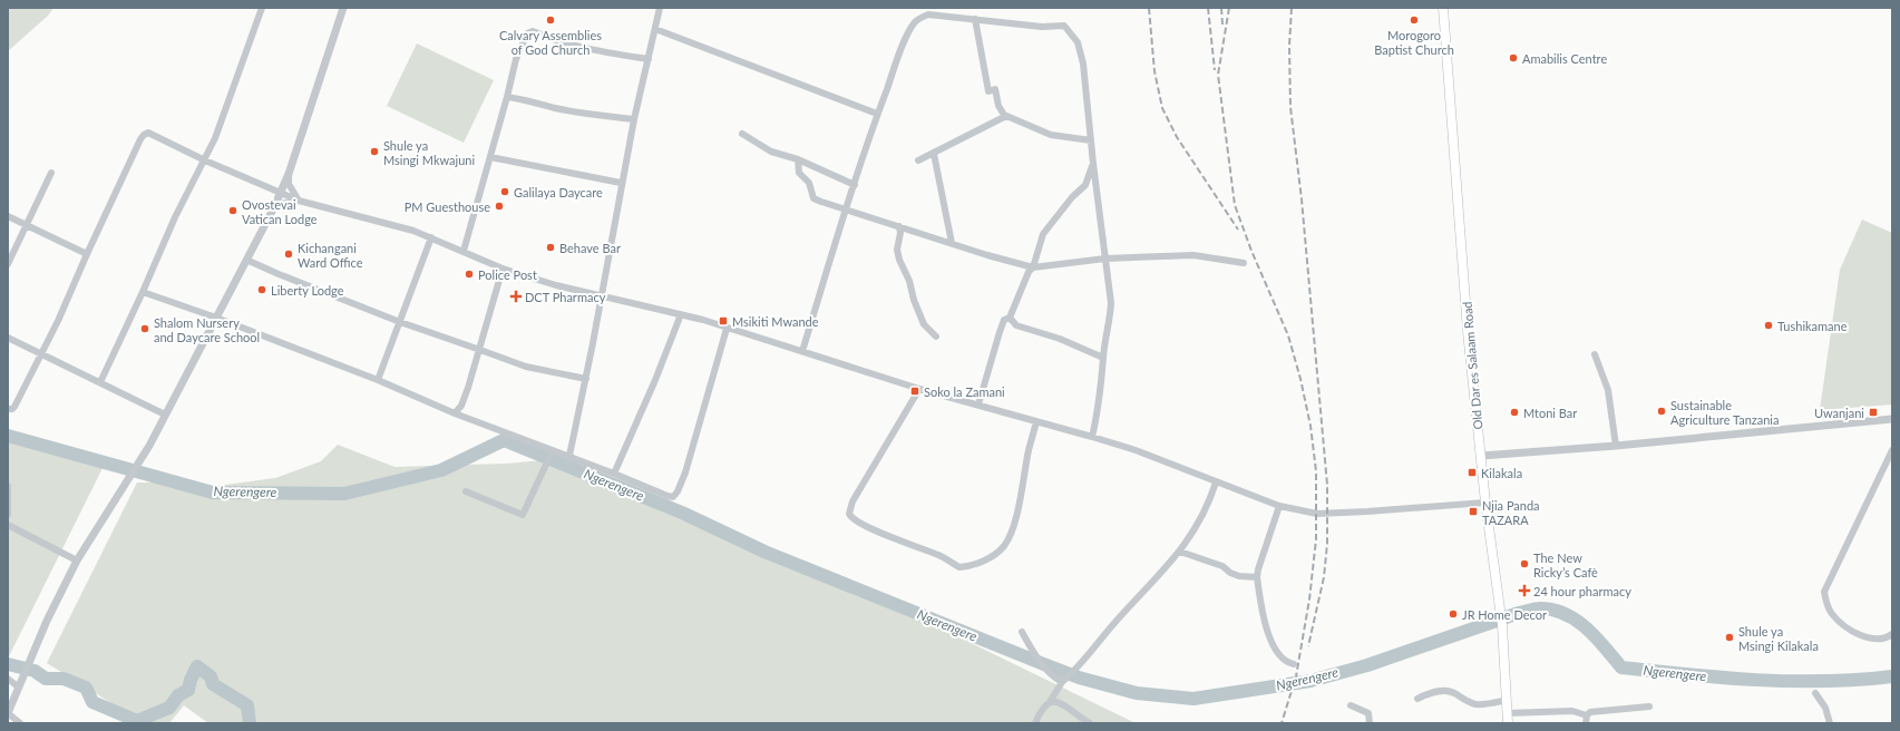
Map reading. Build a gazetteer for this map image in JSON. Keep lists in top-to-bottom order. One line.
{"streets":{"main road":["Old Dar es Salaam Road"]},"water":["Ngerengere"],"places":{"other":["Calvary Assemblies of God Church","Morogoro Baptist Church","Amabilis Centre","Shule ya Msingi Mkwajuni","Galilaya Daycare","PM Guesthouse","Ovostevai Vatican Lodge","Behave Bar","Kichangani Ward Office","Police Post","Liberty Lodge","Tushikamane","Shalom Nursery and Daycare School","Sustainable Agriculture Tanzania","Mtoni Bar","The New Ricky’s Cafè","JR Home Decor","Shule ya Msingi Kilakala"],"health":["DCT Pharmacy","24 hour pharmacy"],"transit":["Msikiti Mwande","Soko la Zamani","Uwanjani","Kilakala","Njia Panda TAZARA"]}}
